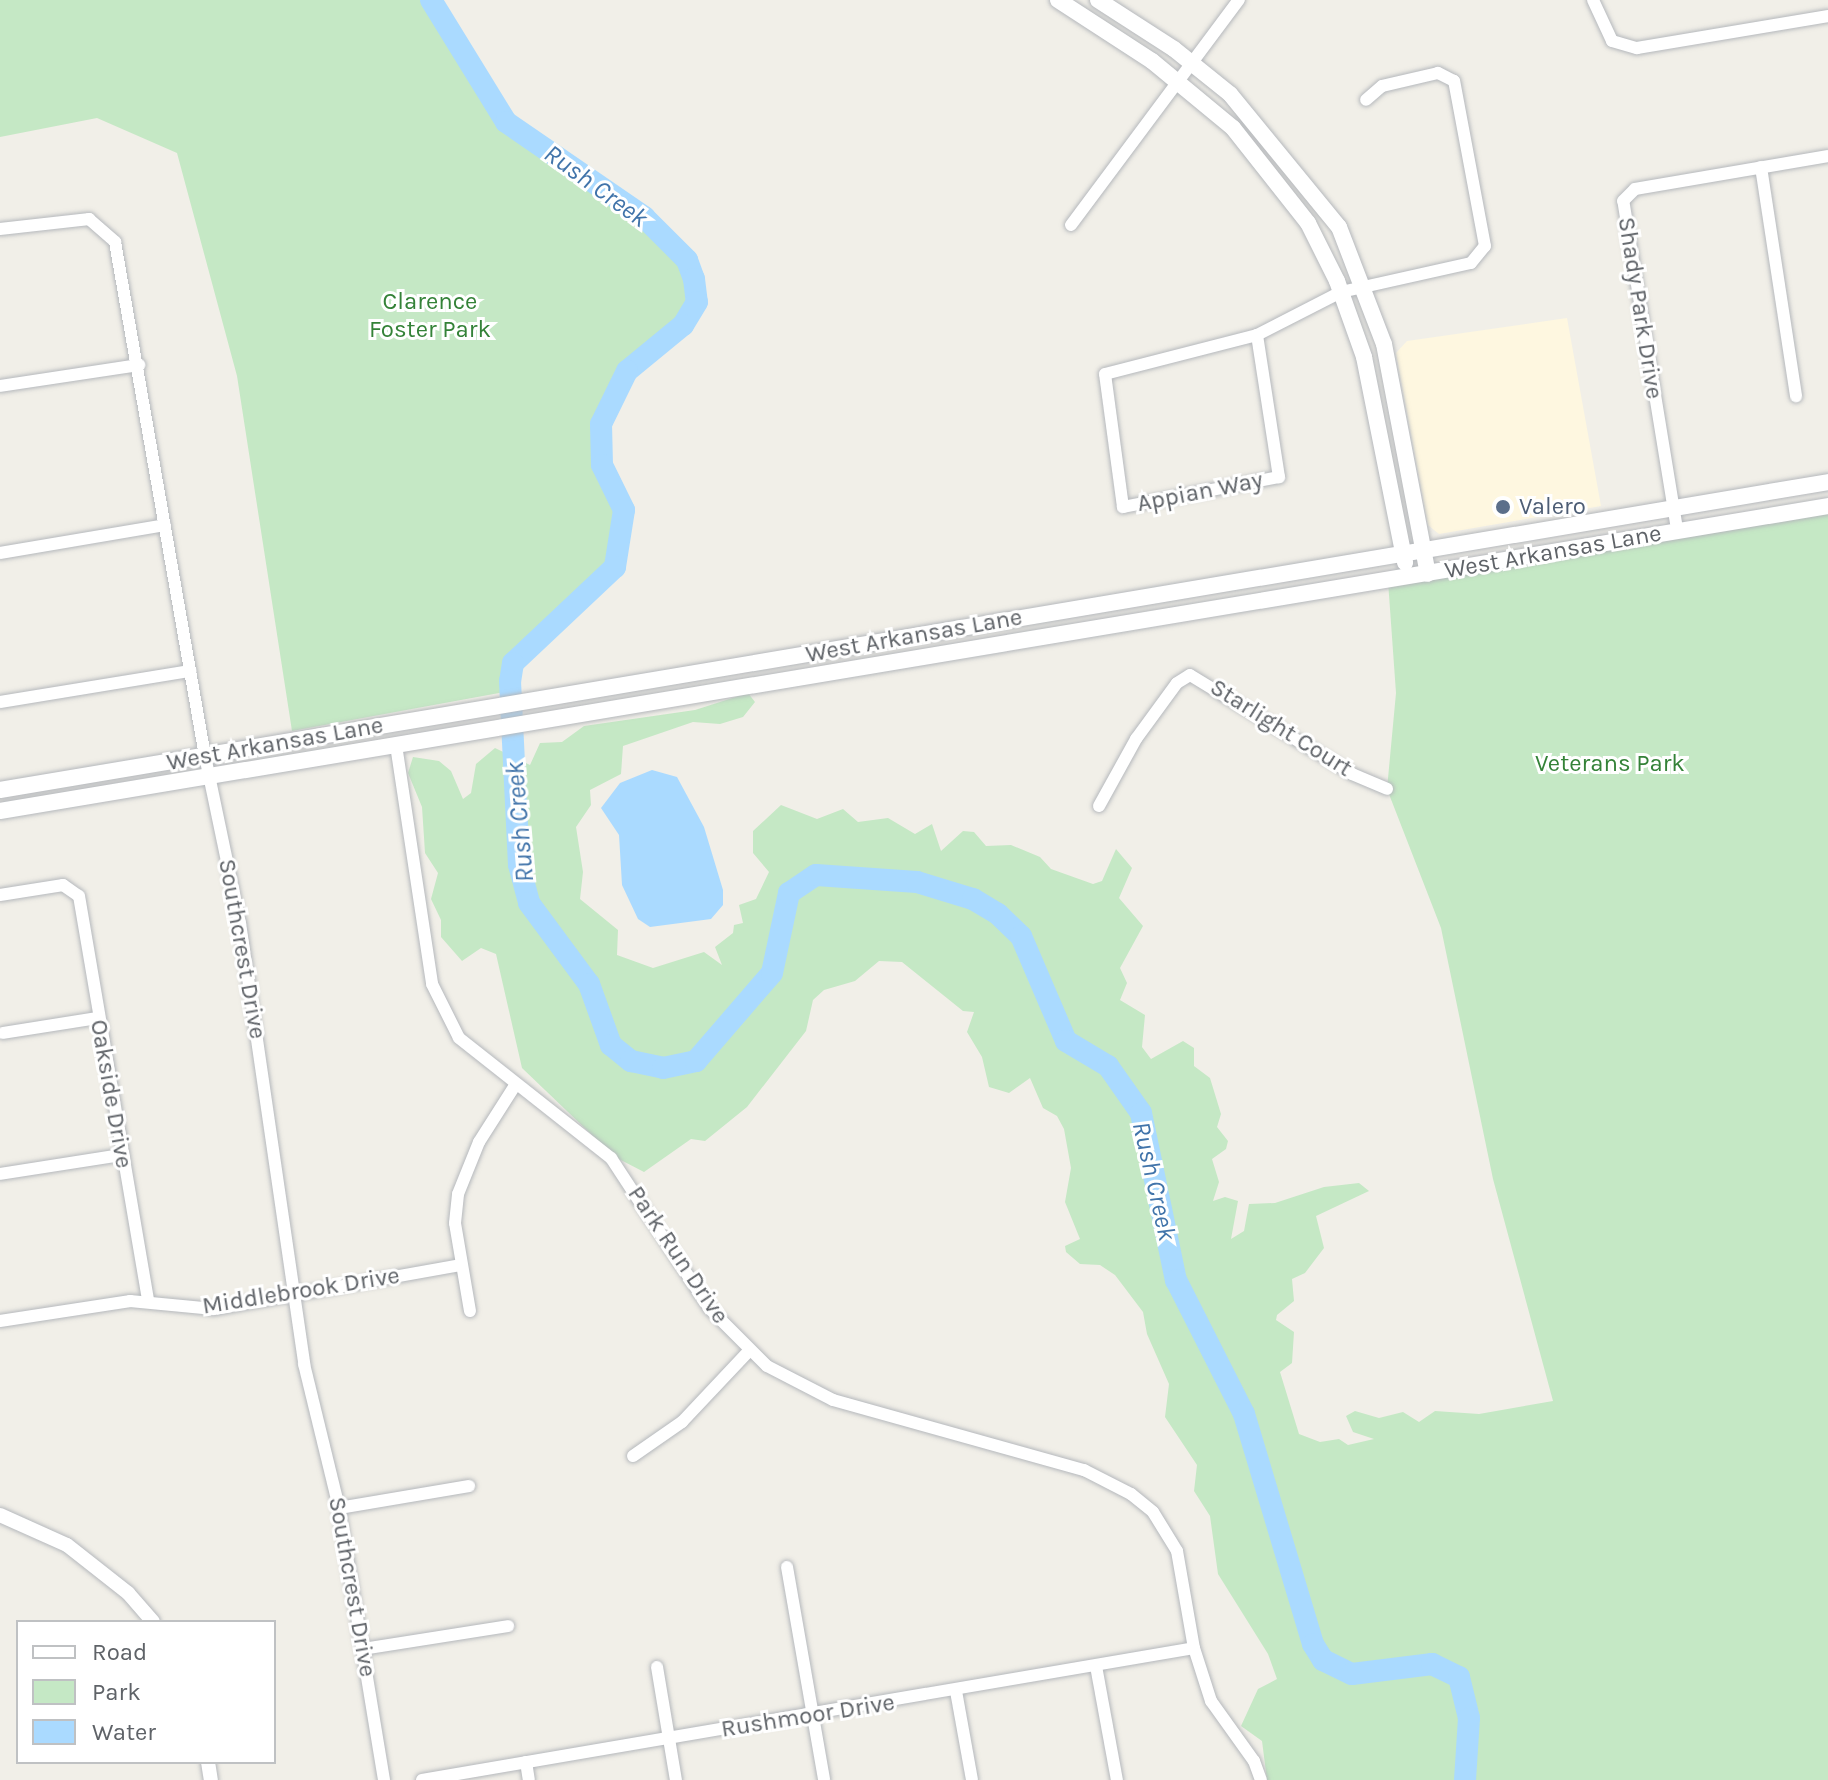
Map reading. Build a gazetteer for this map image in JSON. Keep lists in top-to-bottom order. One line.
{"streets":{"main road":["West Arkansas Lane"],"street":["Shady Park Drive","Appian Way","Starlight Court","Southcrest Drive","Oakside Drive","Park Run Drive","Middlebrook Drive","Rushmoor Drive"]},"crossings":[["Shady Park Drive","West Arkansas Lane"],["West Arkansas Lane","Southcrest Drive"],["West Arkansas Lane","Park Run Drive"],["Southcrest Drive","Middlebrook Drive"],["Oakside Drive","Middlebrook Drive"],["Park Run Drive","Rushmoor Drive"]],"water":["Rush Creek"],"parks":["Clarence Foster Park","Veterans Park"],"places":["Valero"],"legend":["Road","Park","Water"]}
